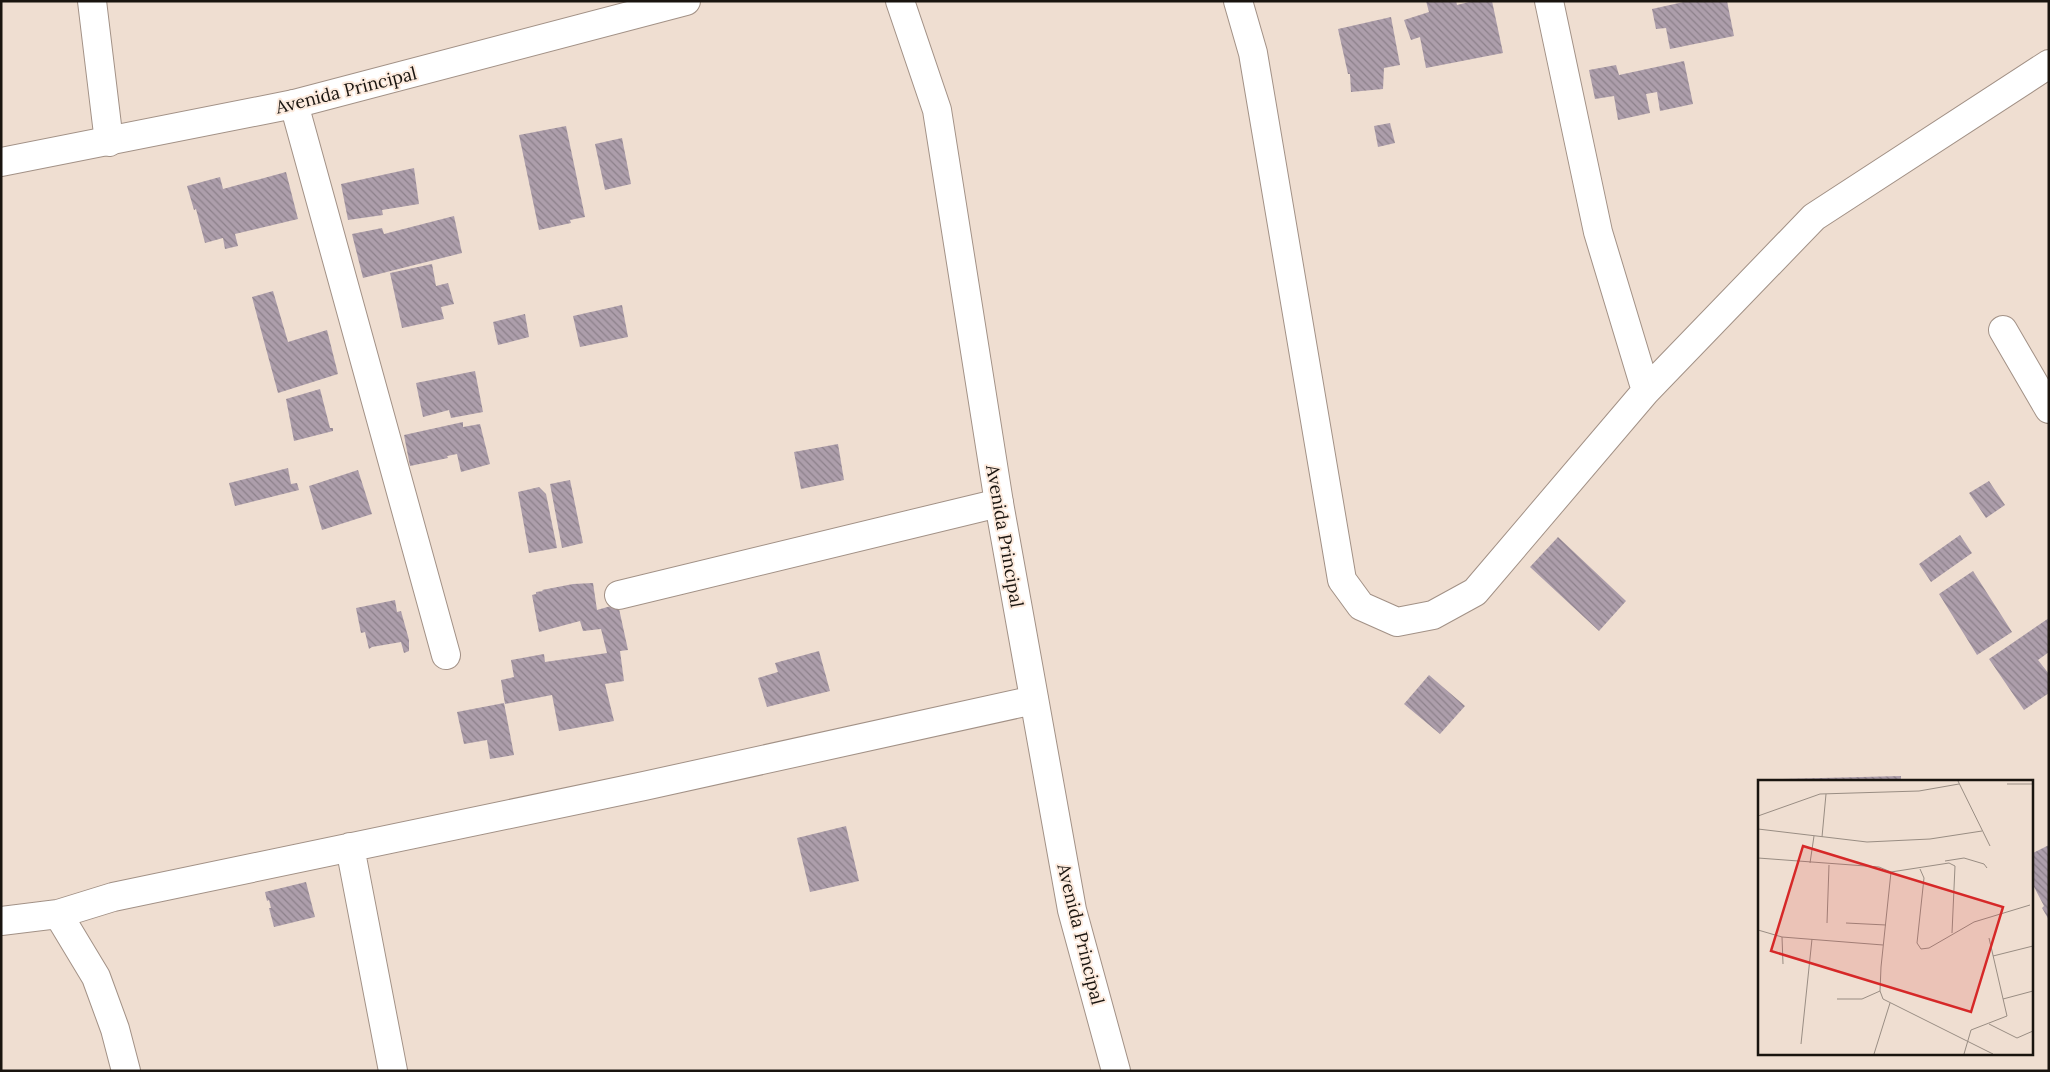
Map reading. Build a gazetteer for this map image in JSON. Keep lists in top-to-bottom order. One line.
{"streets":{"street":["Avenida Principal"]}}
